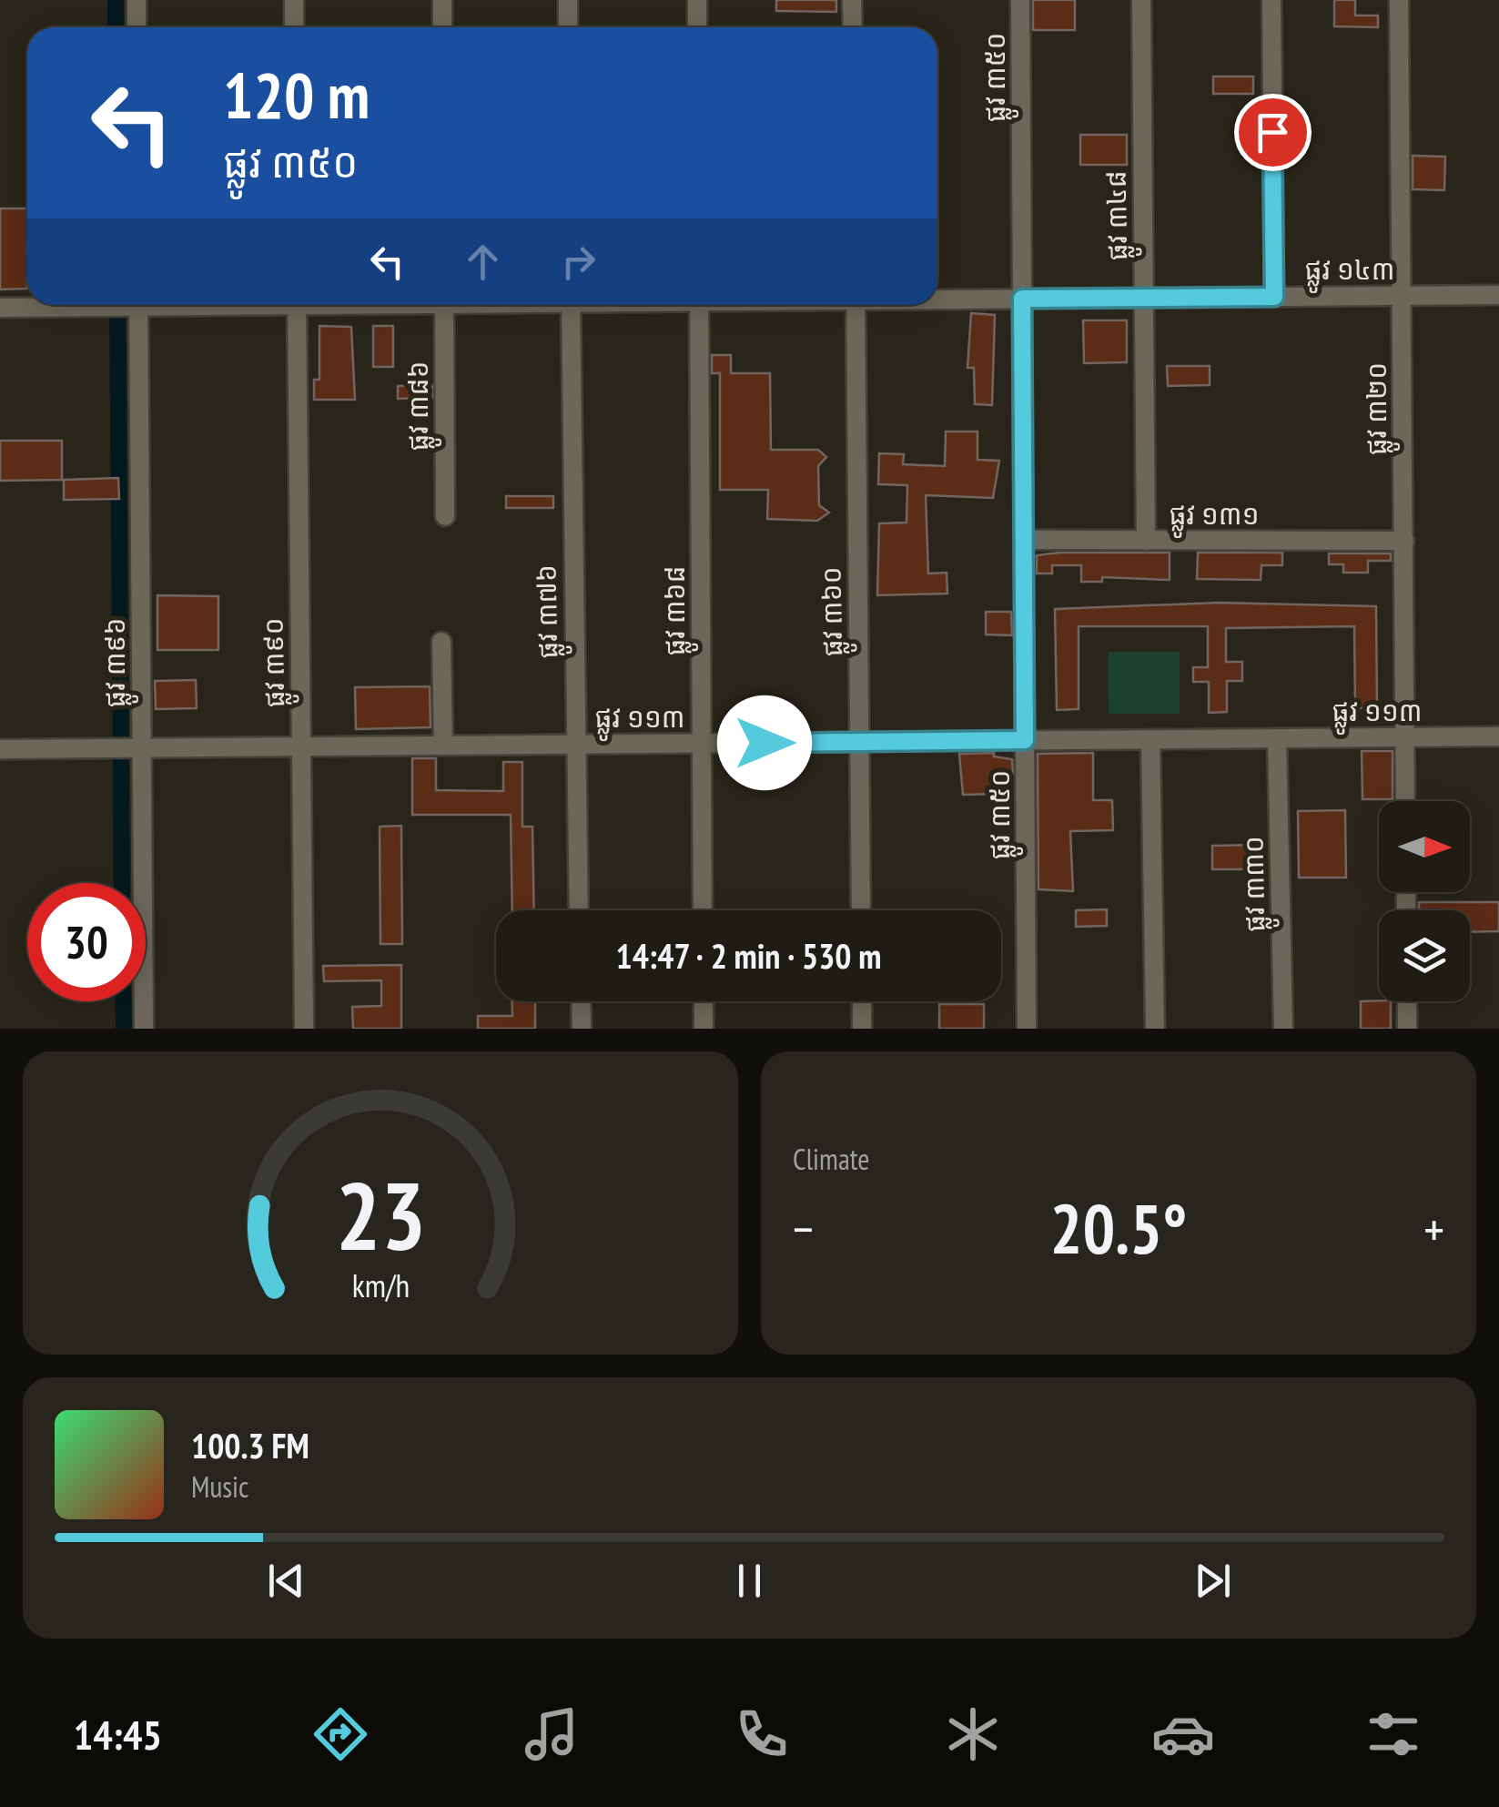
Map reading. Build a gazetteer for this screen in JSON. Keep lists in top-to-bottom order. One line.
{"streets":{"street":["ផ្លូវ ៣៥០","ផ្លូវ ៣៤៨","ផ្លូវ ១៤៣","ផ្លូវ ៣៨៦","ផ្លូវ ៣២០","ផ្លូវ ១៣១","ផ្លូវ ៣៦៨","ផ្លូវ ៣៧៦","ផ្លូវ ៣៦០","ផ្លូវ ៣៩៦","ផ្លូវ ៣៩០","ផ្លូវ ១១៣","ផ្លូវ ៣៣០"]},"crossings":[["ផ្លូវ ៣៥០","ផ្លូវ ១៤៣"],["ផ្លូវ ៣៥០","ផ្លូវ ១៣១"],["ផ្លូវ ៣៥០","ផ្លូវ ១១៣"],["ផ្លូវ ៣៤៨","ផ្លូវ ១៤៣"],["ផ្លូវ ៣៤៨","ផ្លូវ ១៣១"],["ផ្លូវ ១៤៣","ផ្លូវ ៣២០"],["ផ្លូវ ៣២០","ផ្លូវ ១៣១"],["ផ្លូវ ៣២០","ផ្លូវ ១១៣"],["ផ្លូវ ៣៦៨","ផ្លូវ ១១៣"],["ផ្លូវ ៣៧៦","ផ្លូវ ១១៣"],["ផ្លូវ ៣៦០","ផ្លូវ ១១៣"],["ផ្លូវ ៣៩៦","ផ្លូវ ១១៣"],["ផ្លូវ ៣៩០","ផ្លូវ ១១៣"],["ផ្លូវ ១១៣","ផ្លូវ ៣៣០"]],"north":"right","page":{"turn":["120 m","ផ្លូវ ៣៥០"],"limit":"30","trip":"14:47 · 2 min · 530 m","tile":"Climate","heat":["−","20.5°","+"],"song":["100.3 FM","Music"],"tabs":"14:45","gauge":["23","km/h"]}}
